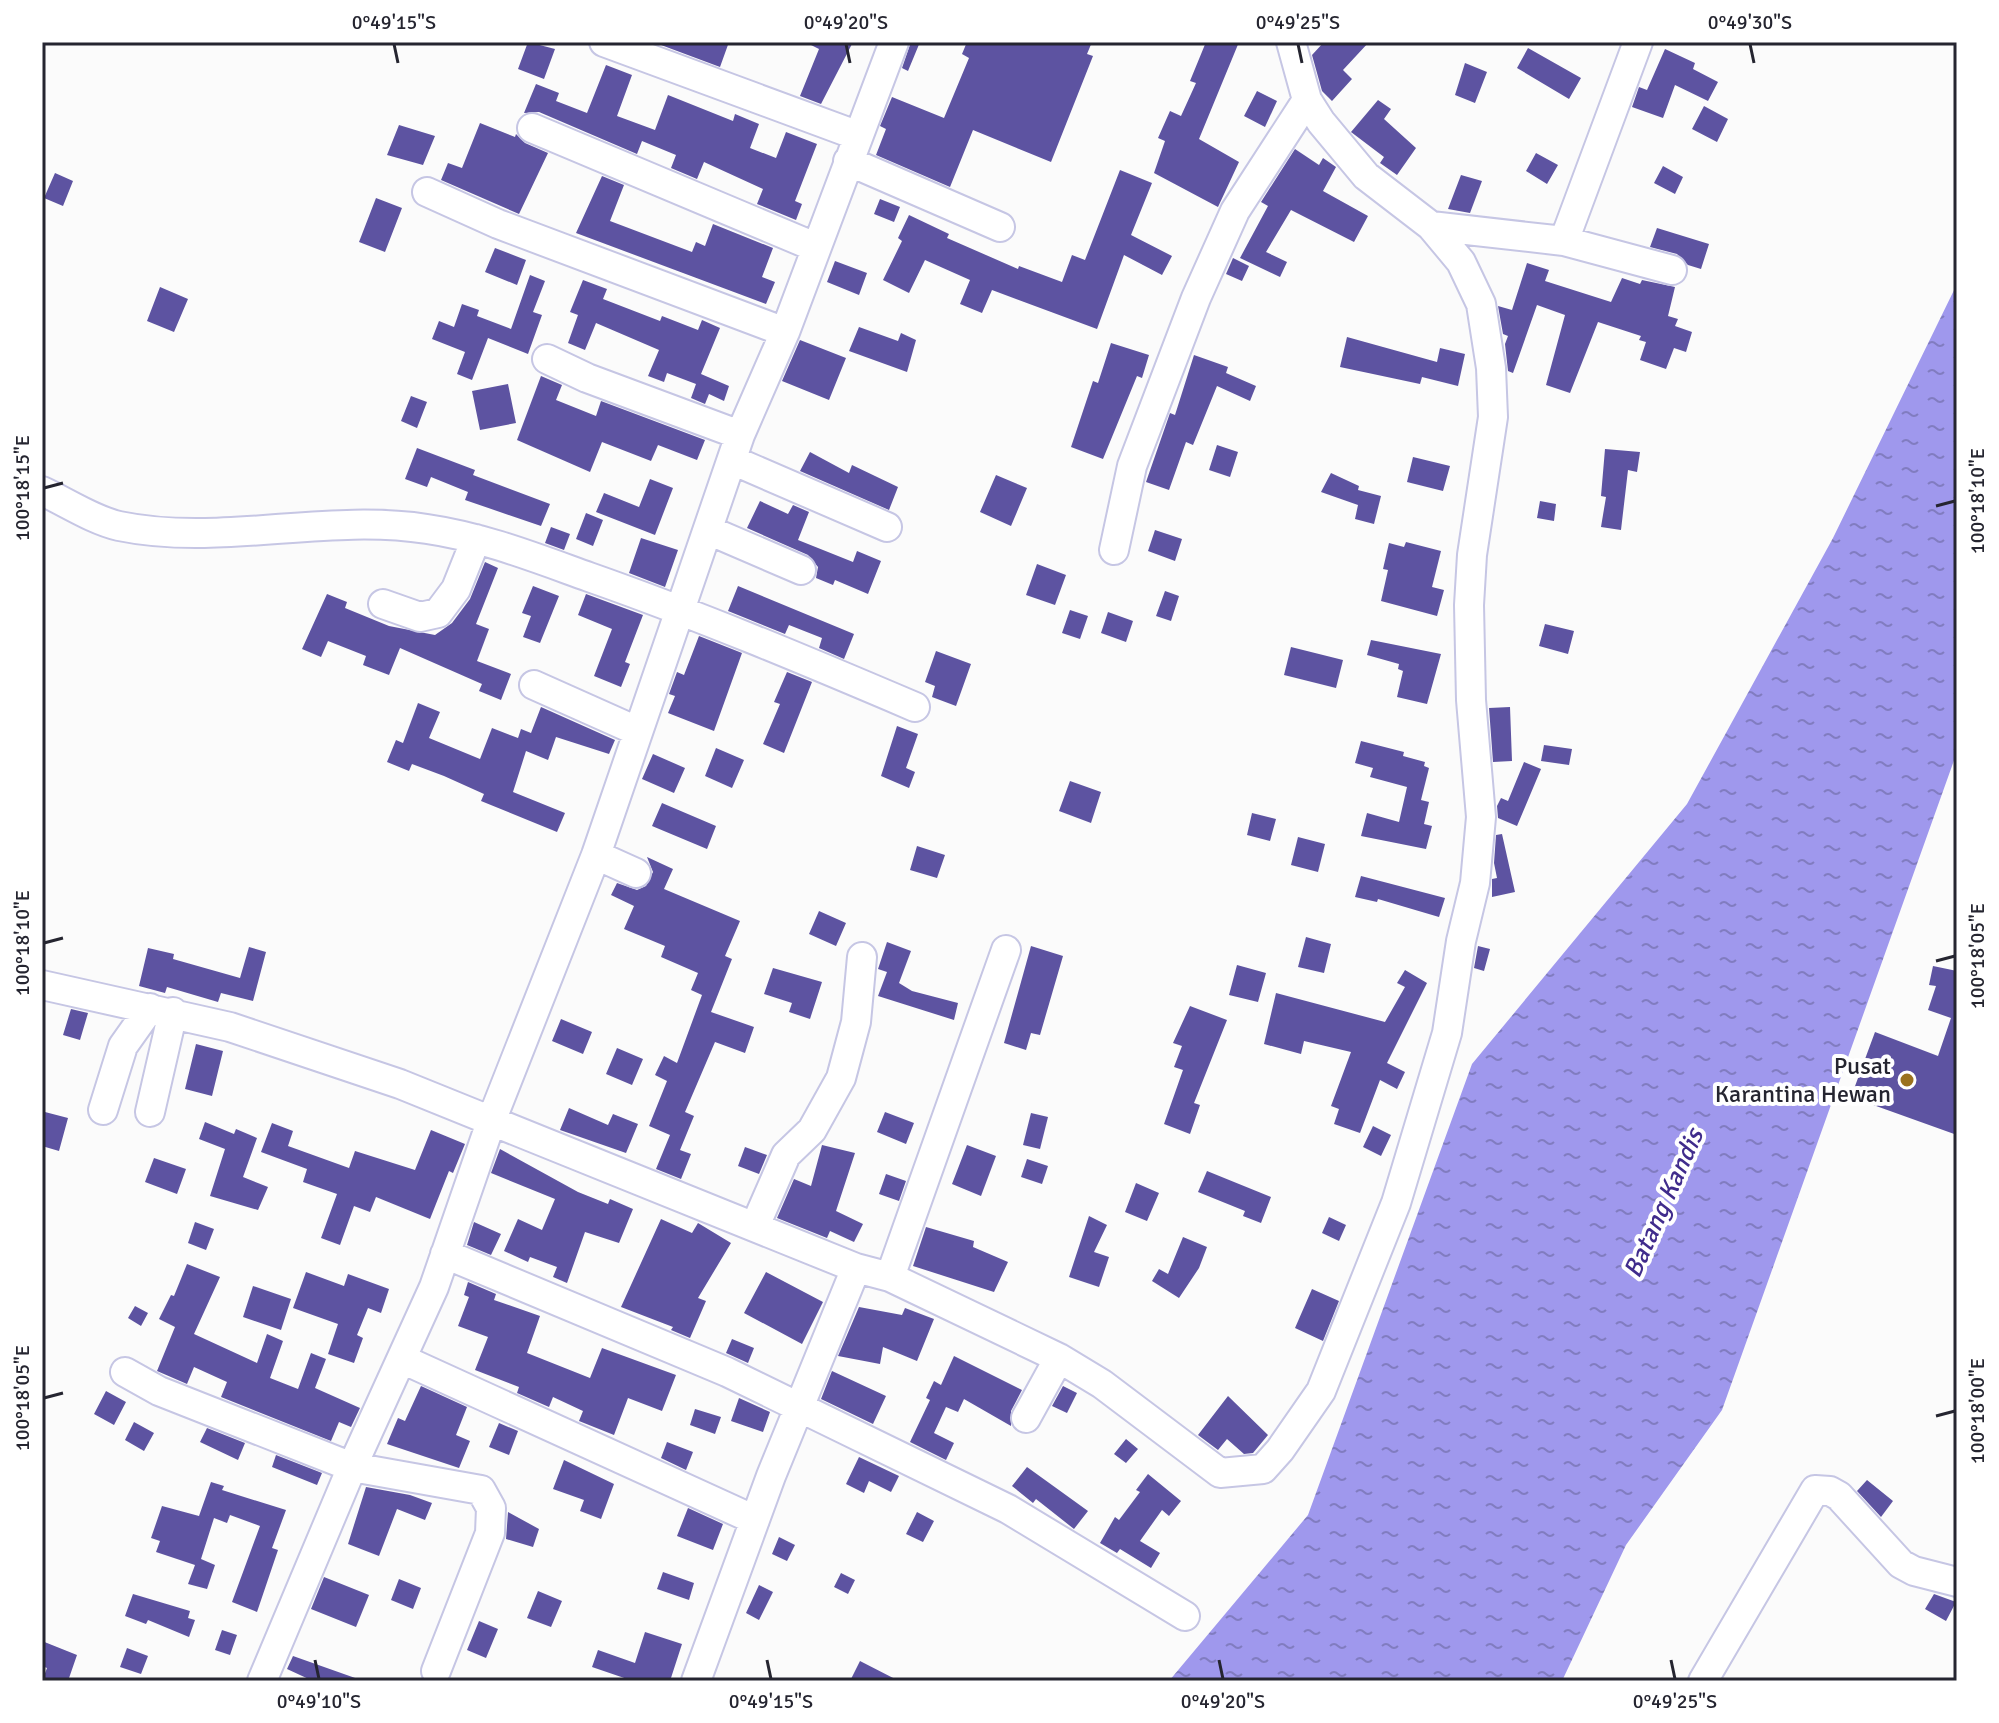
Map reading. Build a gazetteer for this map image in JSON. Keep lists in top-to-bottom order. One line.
{"water":["Batang Kandis"],"places":["Pusat Karantina Hewan"],"coordinates":["0°49'15\"S","0°49'20\"S","0°49'25\"S","0°49'30\"S","100°18'15\"E","100°18'10\"E","100°18'05\"E","100°18'00\"E","0°49'10\"S"]}
